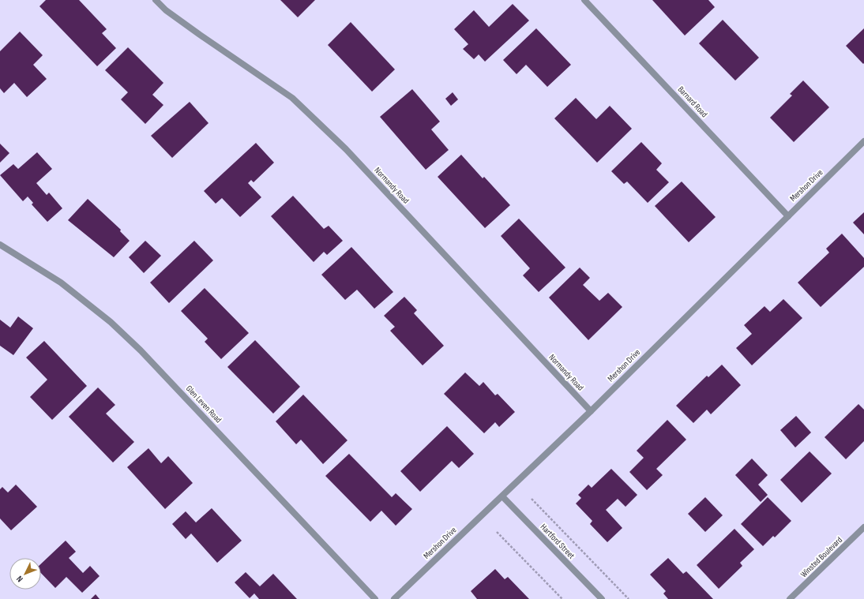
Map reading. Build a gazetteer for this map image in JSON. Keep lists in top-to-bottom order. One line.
{"streets":{"street":["Barnard Road","Normandy Road","Mershon Drive","Glen Leven Road","Hartford Street","Winsted Boulevard"]},"crossings":[["Barnard Road","Mershon Drive"],["Normandy Road","Mershon Drive"],["Mershon Drive","Hartford Street"]],"north":"bottom left"}
